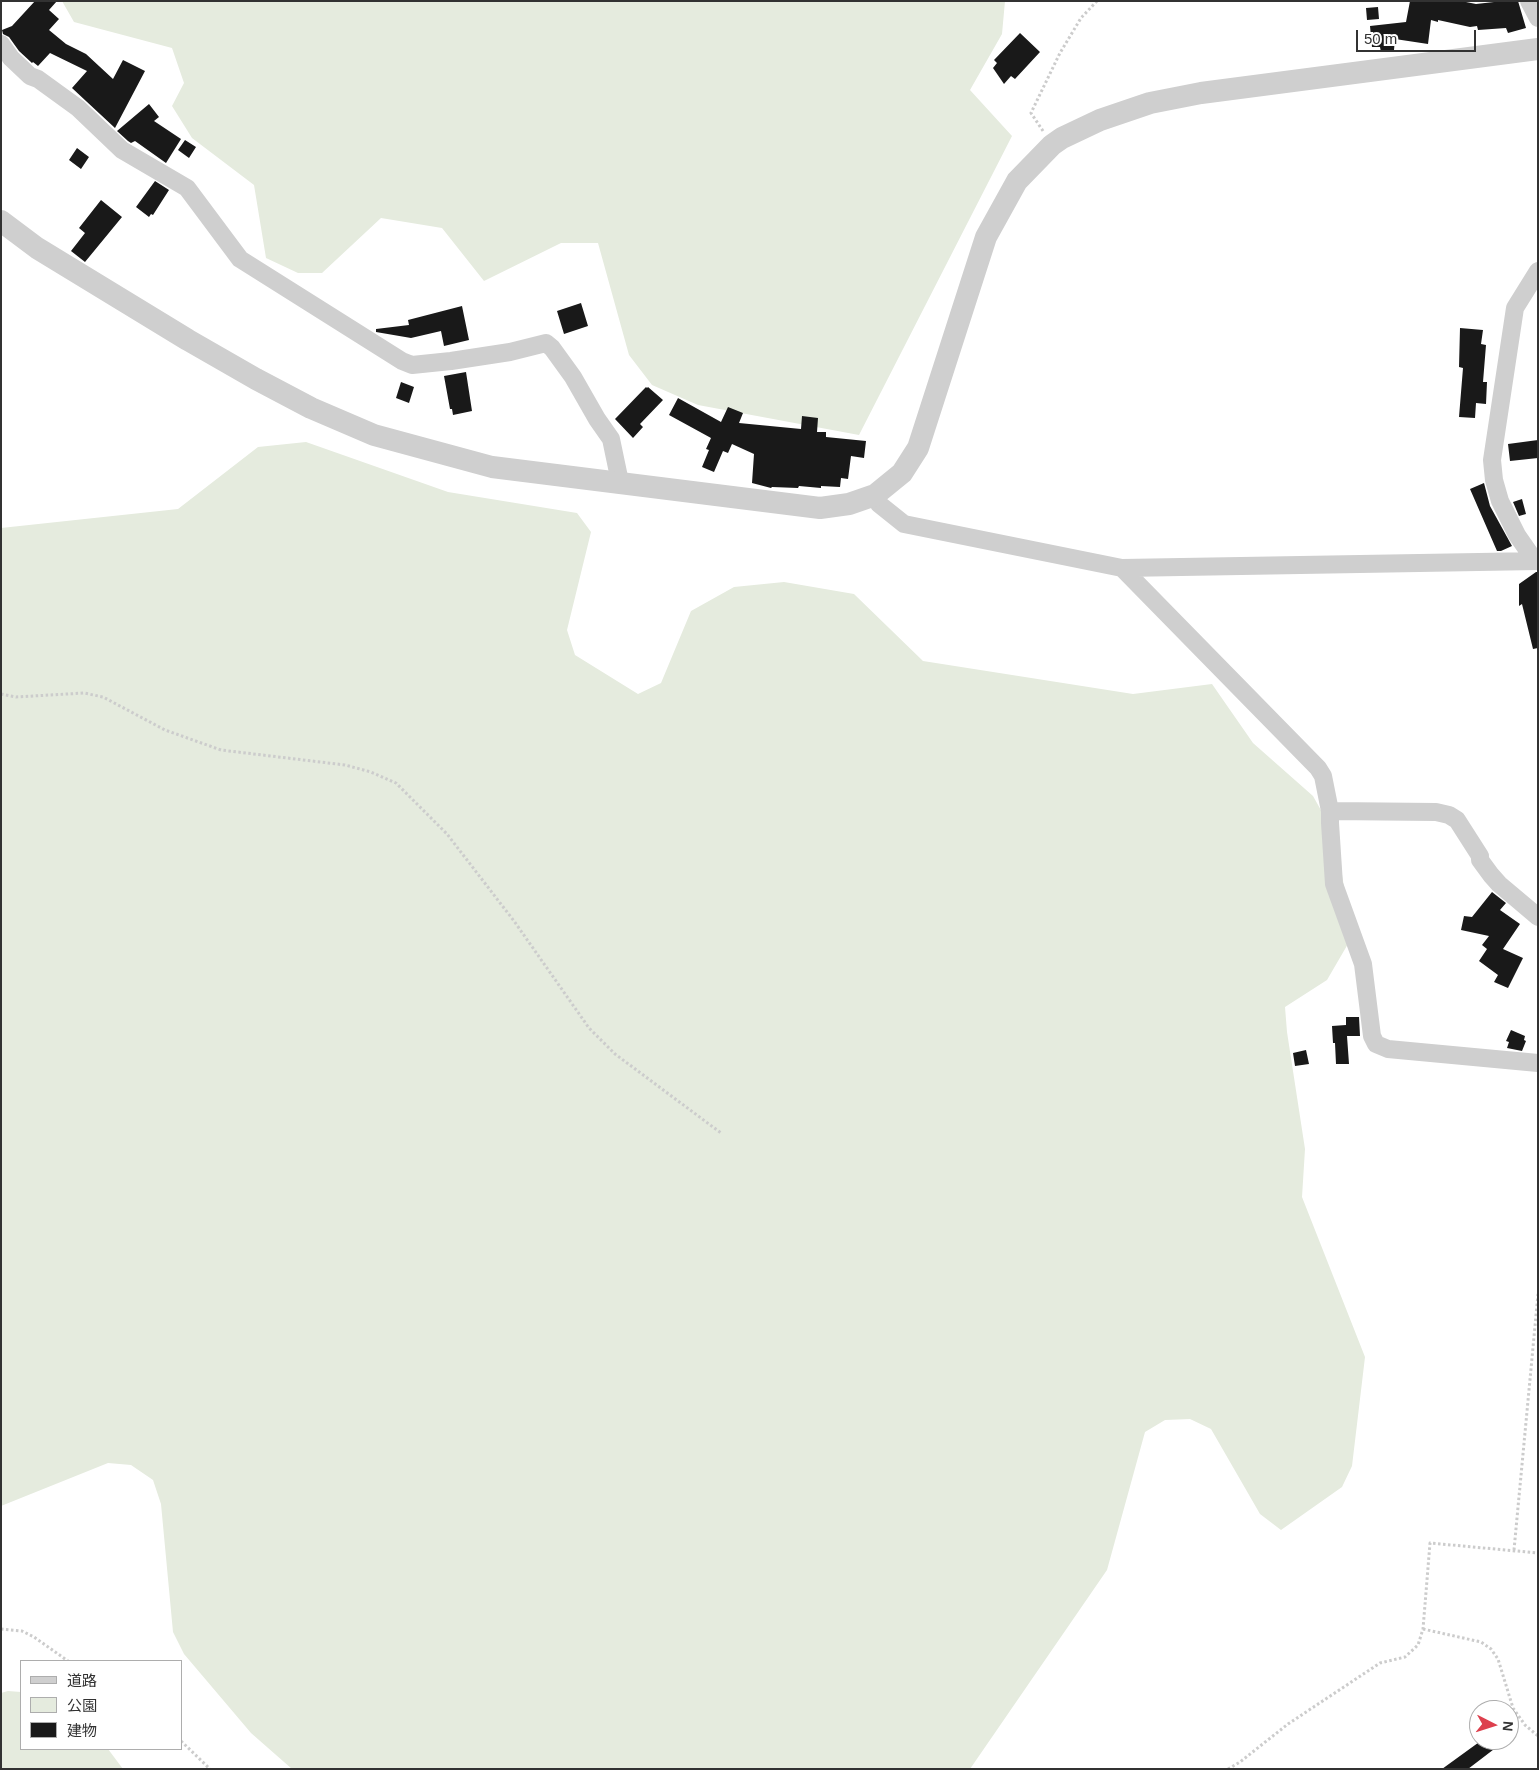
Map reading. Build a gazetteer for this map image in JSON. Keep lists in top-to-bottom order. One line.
{"legend":["道路","公園","建物"],"scale_bar":"50 m","north":"right"}
